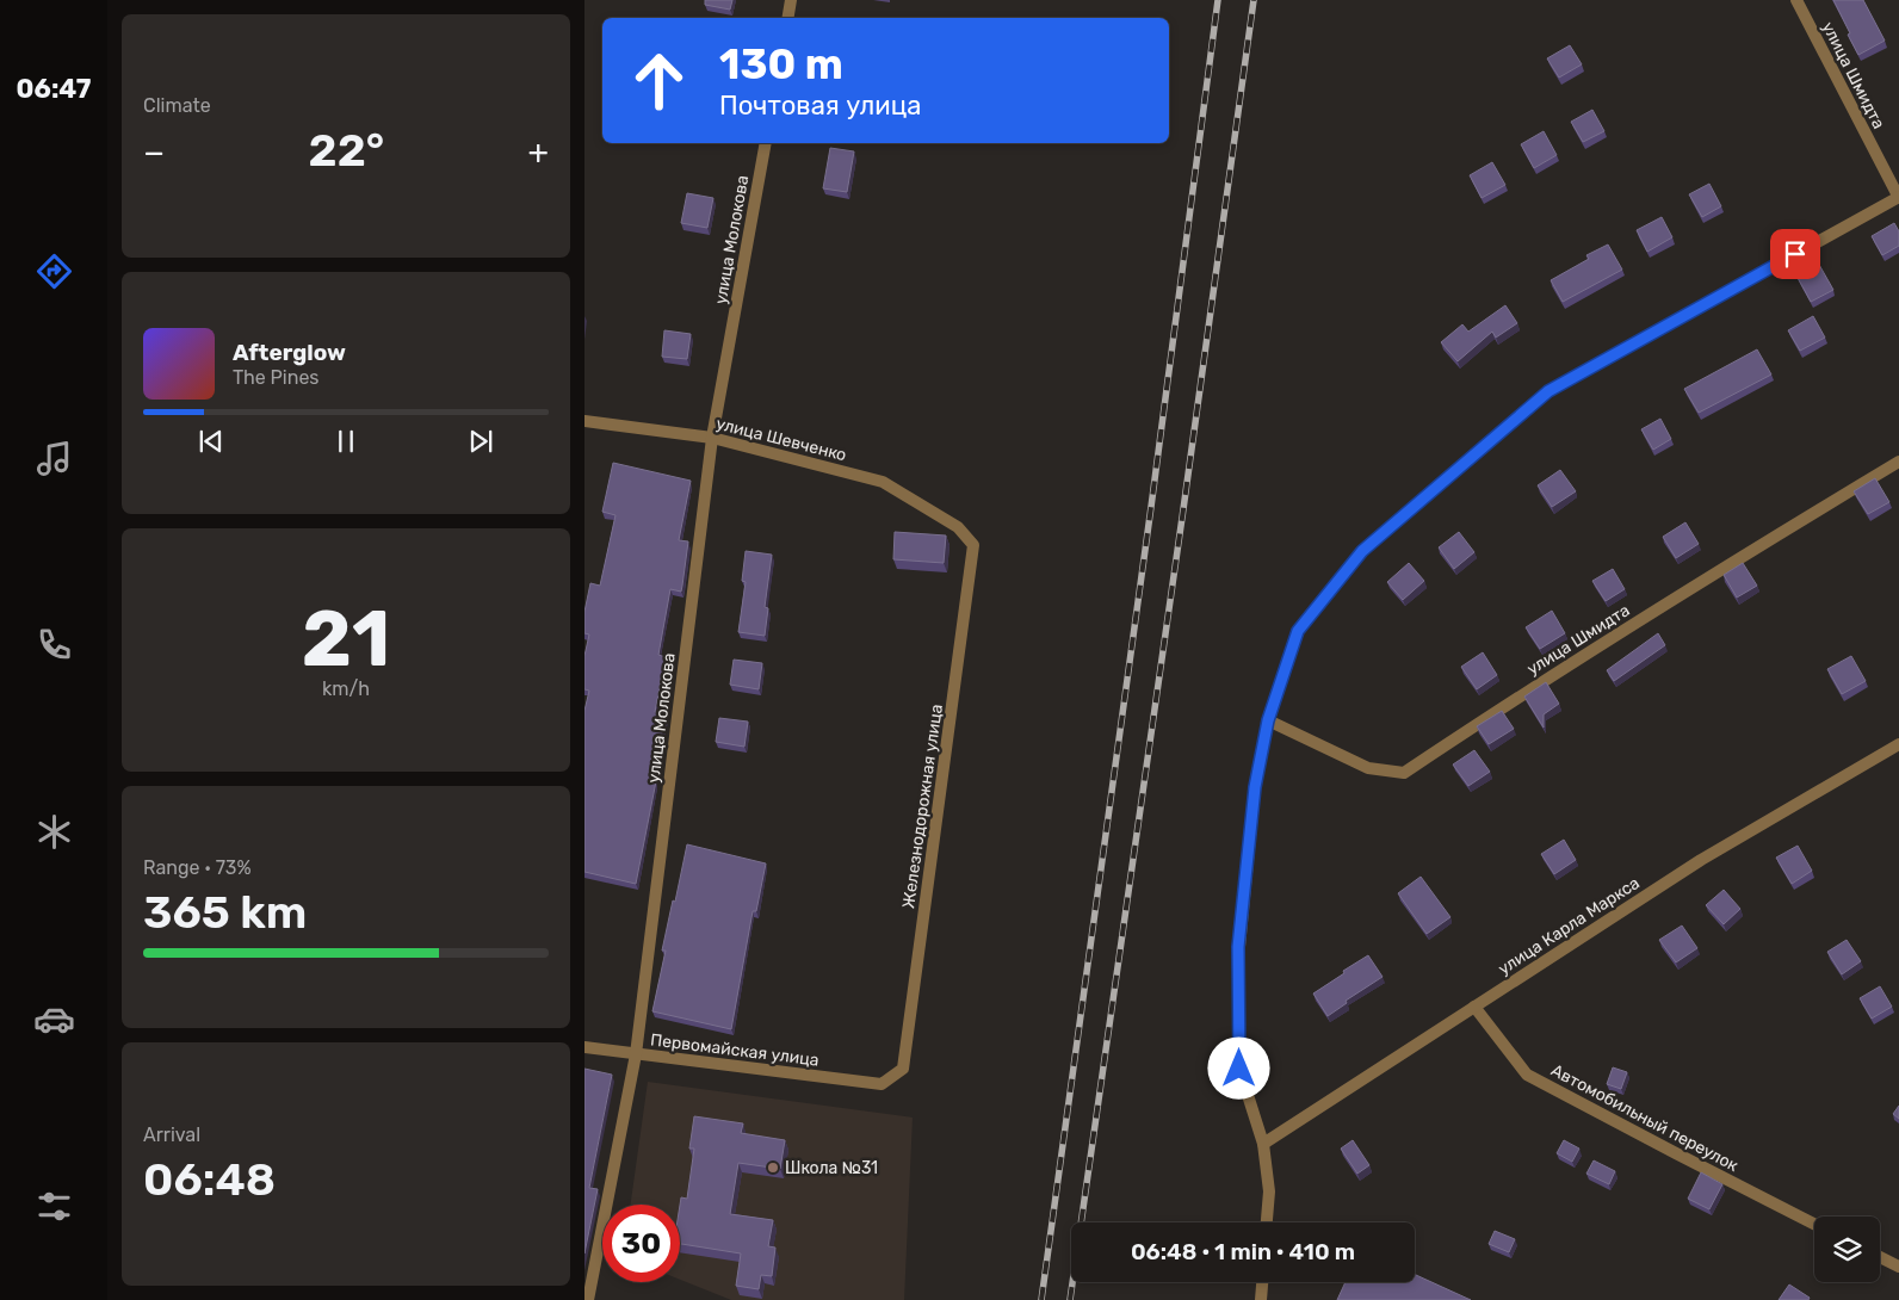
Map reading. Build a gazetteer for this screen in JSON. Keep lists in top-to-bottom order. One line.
{"streets":{"street":["улица Шмидта","улица Молокова","улица Шевченко","Железнодорожная улица","улица Карла Маркса","Первомайская улица","Автомобильный переулок"]},"crossings":[["улица Молокова","улица Шевченко"],["улица Молокова","Первомайская улица"],["улица Шевченко","Железнодорожная улица"],["Железнодорожная улица","Первомайская улица"],["улица Карла Маркса","Автомобильный переулок"]],"places":["Школа №31"],"page":{"tabs":"06:47","tile":["Climate",["21","km/h"],["Range · 73%","365 km"],["Arrival","06:48"]],"turn":["130 m","Почтовая улица"],"heat":["−","22°","+"],"song":["Afterglow","The Pines"],"limit":"30","trip":"06:48 · 1 min · 410 m"}}
